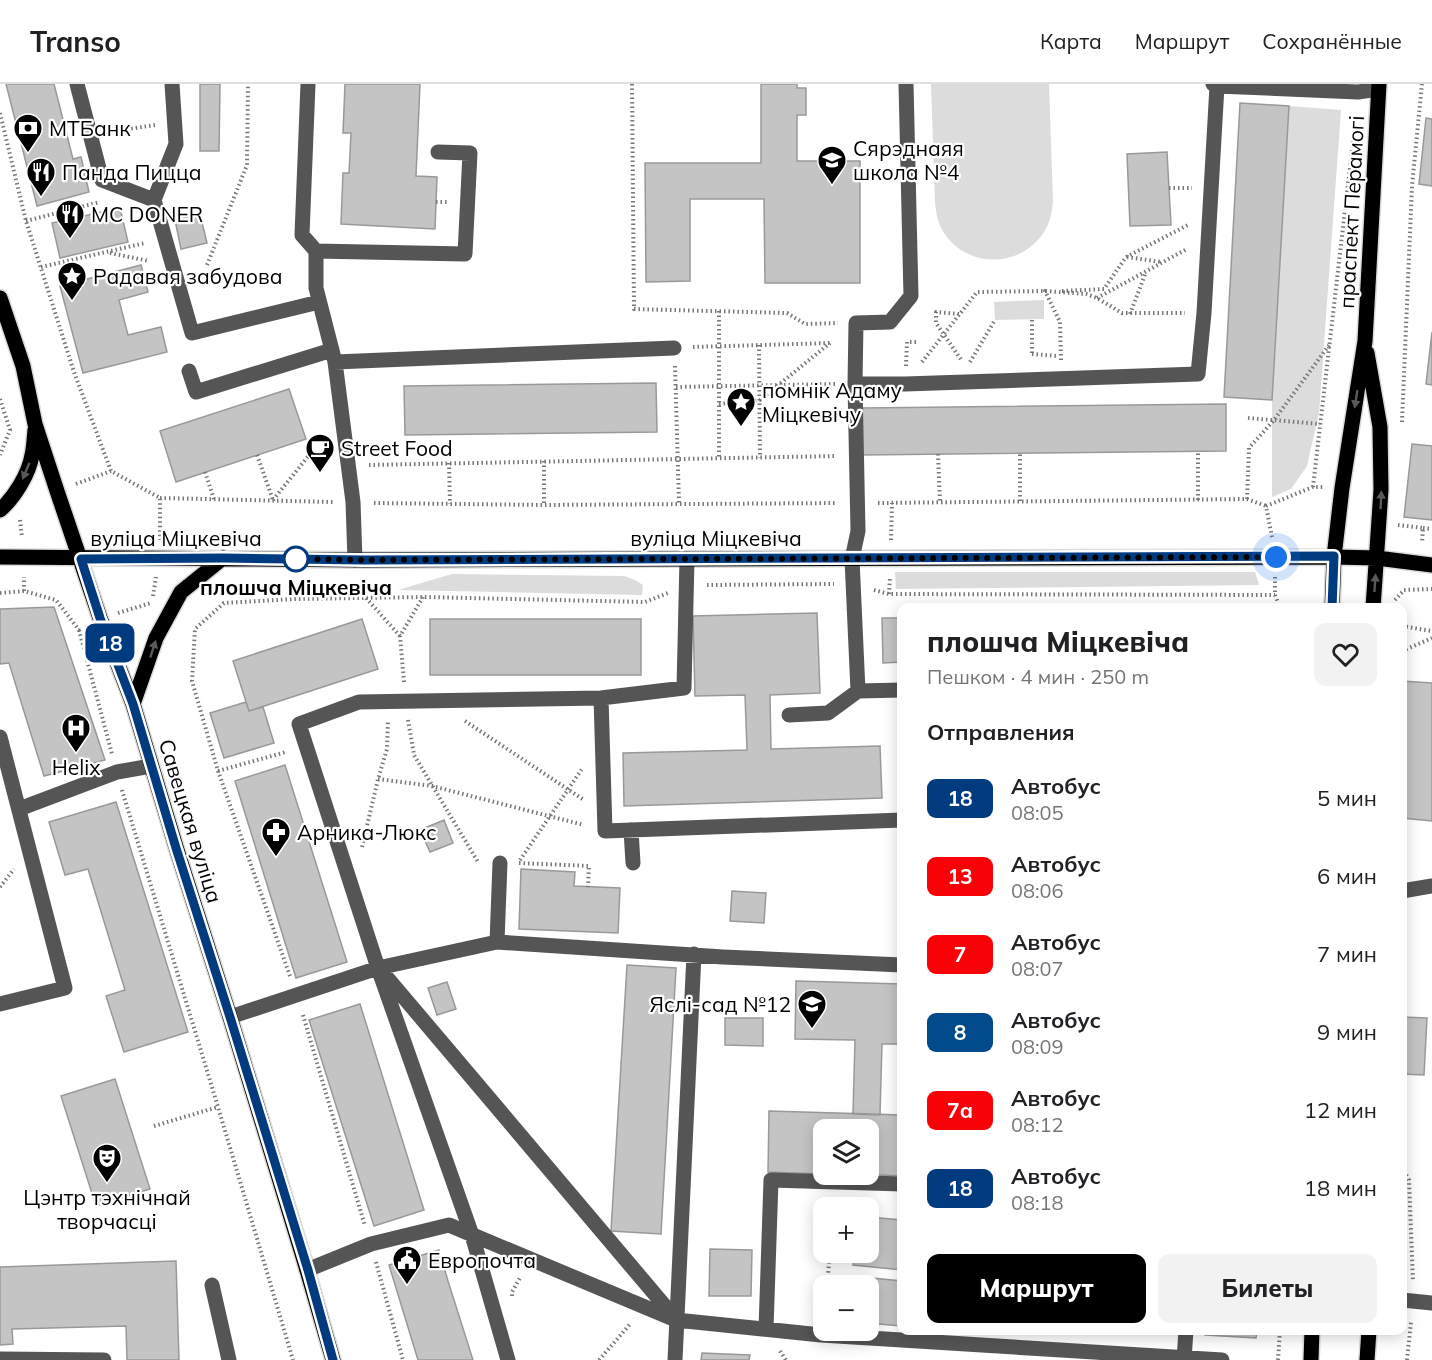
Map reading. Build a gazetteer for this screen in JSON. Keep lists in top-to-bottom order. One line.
{"streets":{"main road":["праспект Перамогі","вуліца Міцкевіча","Савецкая вуліца"]},"crossings":[["праспект Перамогі","вуліца Міцкевіча"],["вуліца Міцкевіча","Савецкая вуліца"]],"places":{"bank":["МТБанк"],"school or university":["Сярэднаяя школа №4","Яслі-сад №12"],"restaurant":["Панда Пицца","MC DONER"],"place":["Радавая забудова","помнік Адаму Міцкевічу"],"cafe":["Street Food"],"other":["плошча Міцкевіча"],"hospital":["Helix"],"pharmacy":["Арника-Люкс"],"theatre":["Цэнтр тэхнічнай творчасці"],"public building":["Европочта"]},"lines":["bus line 18"],"page":{"header":"Transo","nav":["Карта","Маршрут","Сохранённые"],"on_map":"18","heading":[["плошча Міцкевіча","Пешком · 4 мин · 250 m"],"Отправления"],"list":[{"mark":"18","name":"Автобус","note":"08:05","value":"5 мин"},{"mark":"13","name":"Автобус","note":"08:06","value":"6 мин"},{"mark":"7","name":"Автобус","note":"08:07","value":"7 мин"},{"mark":"8","name":"Автобус","note":"08:09","value":"9 мин"},{"mark":"7а","name":"Автобус","note":"08:12","value":"12 мин"},{"mark":"18","name":"Автобус","note":"08:18","value":"18 мин"}],"map_buttons":["+","−"],"buttons":["Маршрут","Билеты"]}}
